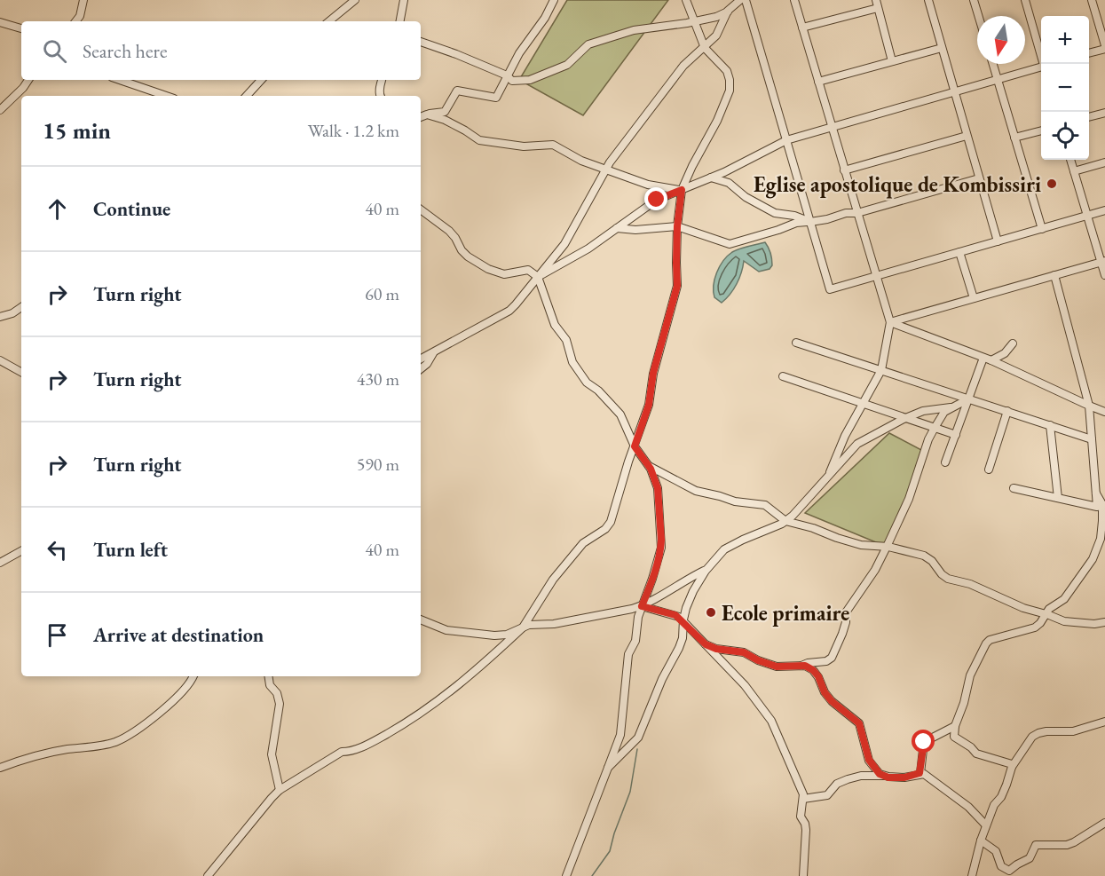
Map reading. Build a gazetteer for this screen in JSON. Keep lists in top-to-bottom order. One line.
{"places":["Eglise apostolique de Kombissiri","Ecole primaire"],"north":"bottom","page":{"map_buttons":["+","−"],"search":"Search here","heading":["15 min","Walk · 1.2 km"],"list":[["Continue","40 m"],["Turn right","60 m"],["Turn right","430 m"],["Turn right","590 m"],["Turn left","40 m"],"Arrive at destination"]}}
